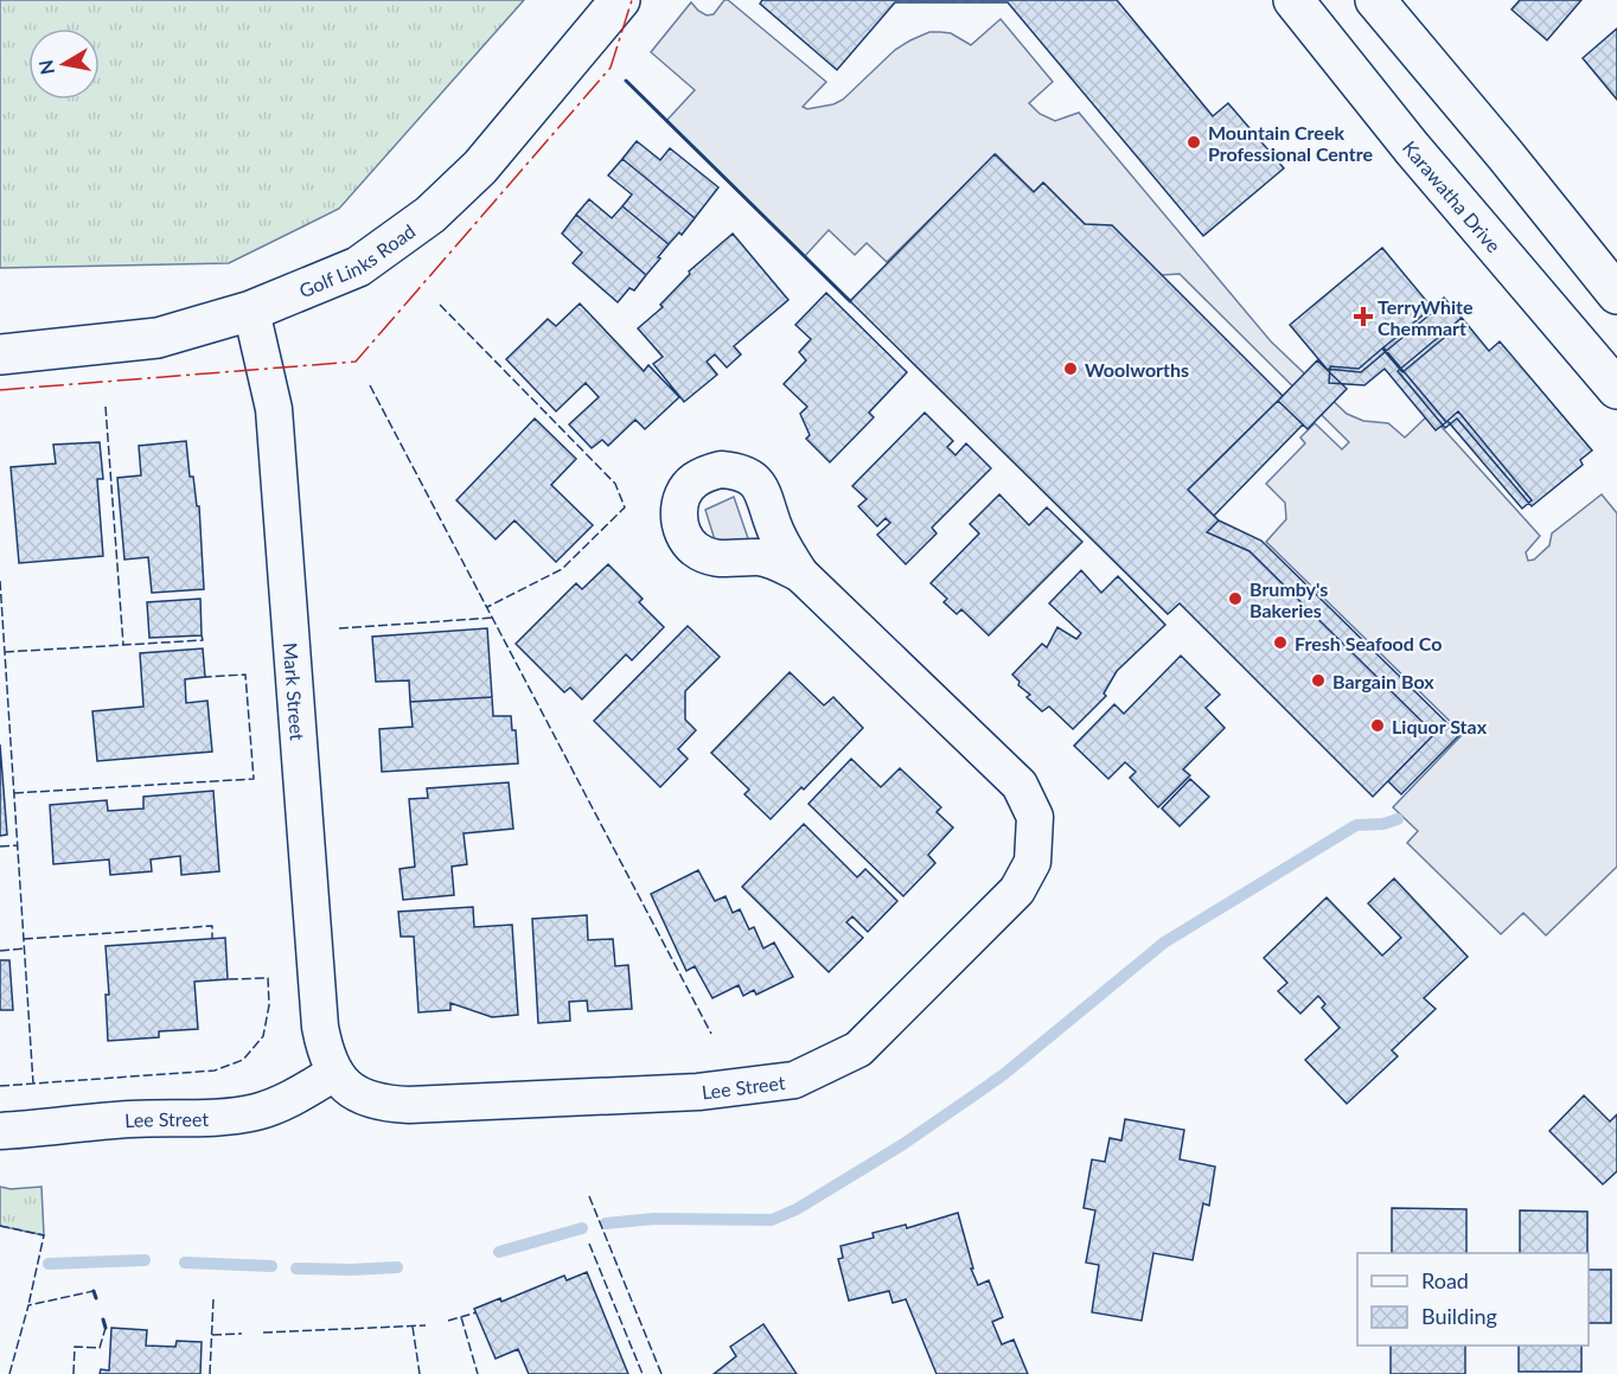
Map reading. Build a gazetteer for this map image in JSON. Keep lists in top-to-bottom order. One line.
{"streets":{"main road":["Karawatha Drive","Golf Links Road"],"street":["Mark Street","Lee Street"]},"crossings":[["Golf Links Road","Mark Street"],["Mark Street","Lee Street"]],"places":{"other":["Mountain Creek Professional Centre","Woolworths","Brumby's Bakeries","Fresh Seafood Co","Bargain Box","Liquor Stax"],"health":["TerryWhite Chemmart"]},"legend":["Road","Building"],"north":"left"}
